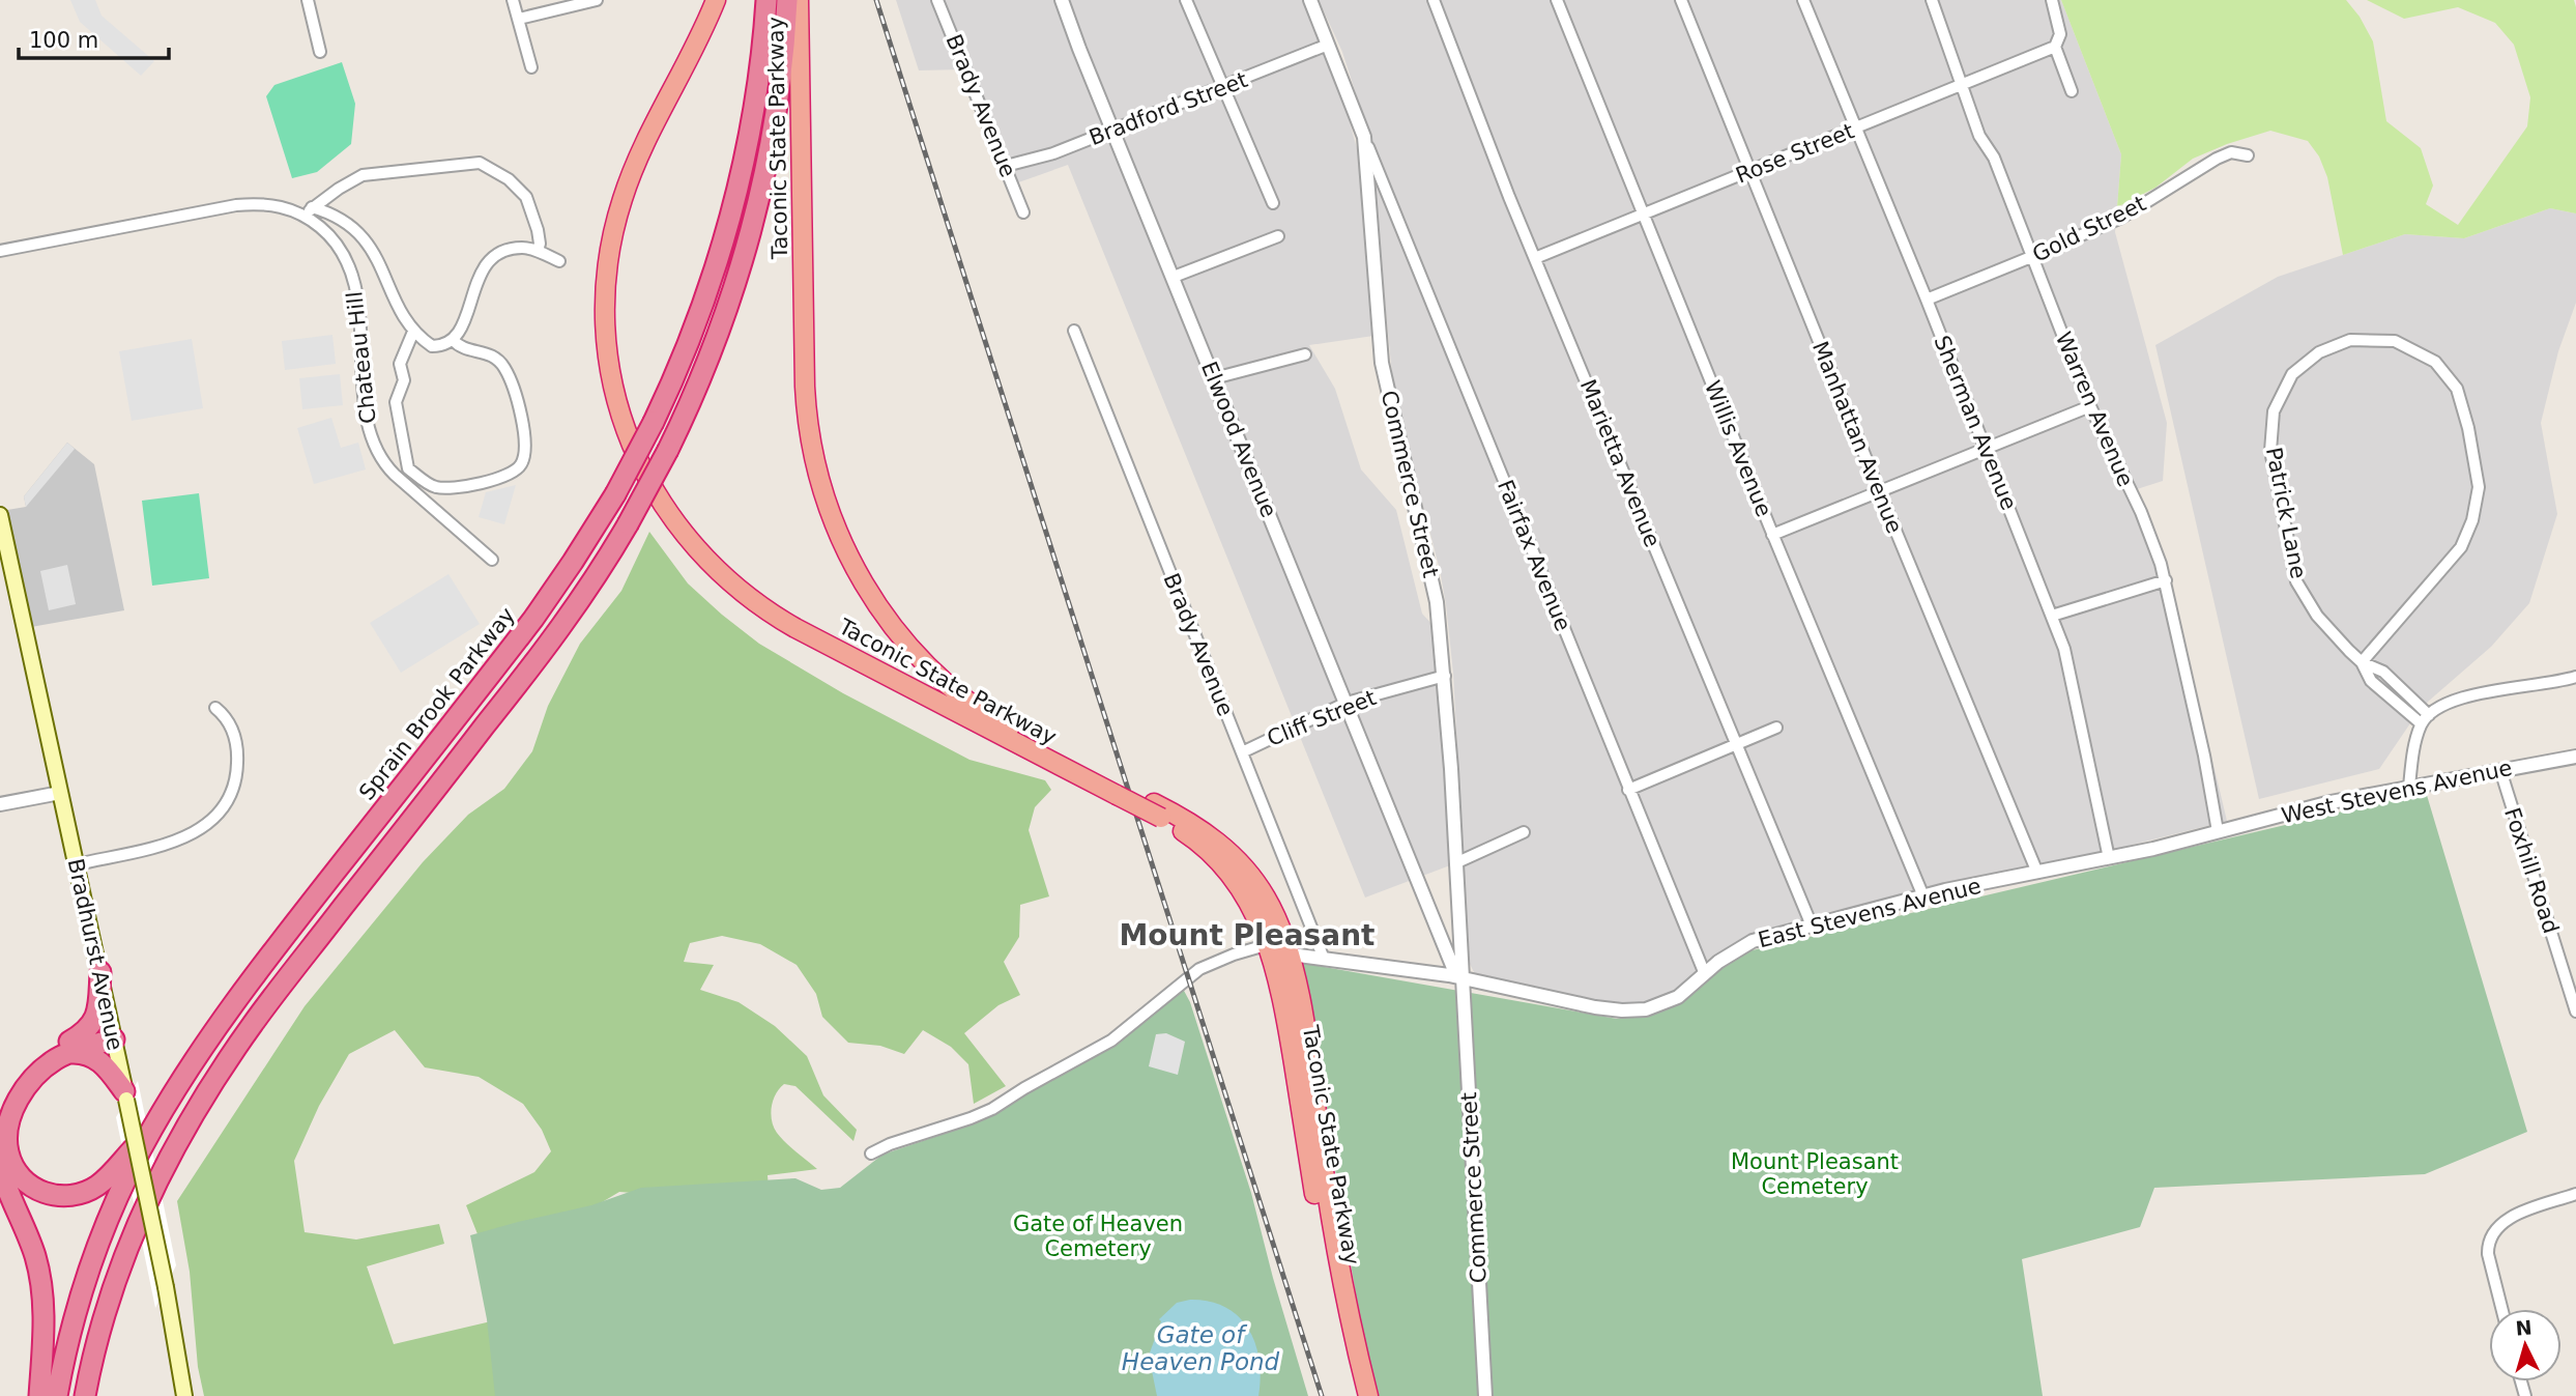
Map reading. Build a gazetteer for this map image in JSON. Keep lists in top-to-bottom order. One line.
{"streets":{"highway":["Taconic State Parkway","Sprain Brook Parkway"],"main road":["Bradhurst Avenue"],"street":["Brady Avenue","Bradford Street","Rose Street","Gold Street","Chateau Hill","Warren Avenue","Sherman Avenue","Manhattan Avenue","Elwood Avenue","Willis Avenue","Marietta Avenue","Commerce Street","Patrick Lane","Fairfax Avenue","Cliff Street","West Stevens Avenue","Foxhill Road","East Stevens Avenue"]},"crossings":[["Brady Avenue","Bradford Street"],["Brady Avenue","Cliff Street"],["Brady Avenue","East Stevens Avenue"],["Bradford Street","Elwood Avenue"],["Bradford Street","Commerce Street"],["Taconic State Parkway","East Stevens Avenue"],["Rose Street","Warren Avenue"],["Rose Street","Sherman Avenue"],["Rose Street","Manhattan Avenue"],["Rose Street","Willis Avenue"],["Rose Street","Marietta Avenue"],["Gold Street","Warren Avenue"],["Gold Street","Sherman Avenue"],["Warren Avenue","West Stevens Avenue"],["Warren Avenue","East Stevens Avenue"],["Sherman Avenue","East Stevens Avenue"],["Manhattan Avenue","East Stevens Avenue"],["Elwood Avenue","Commerce Street"],["Elwood Avenue","Cliff Street"],["Willis Avenue","East Stevens Avenue"],["Marietta Avenue","East Stevens Avenue"],["Commerce Street","Fairfax Avenue"],["Commerce Street","Cliff Street"],["Commerce Street","East Stevens Avenue"],["Fairfax Avenue","East Stevens Avenue"],["West Stevens Avenue","Foxhill Road"],["West Stevens Avenue","East Stevens Avenue"]],"districts":["Mount Pleasant"],"water":["Gate of Heaven Pond"],"parks":["Mount Pleasant Cemetery","Gate of Heaven Cemetery"],"scale_bar":"100 m","north":"top"}
